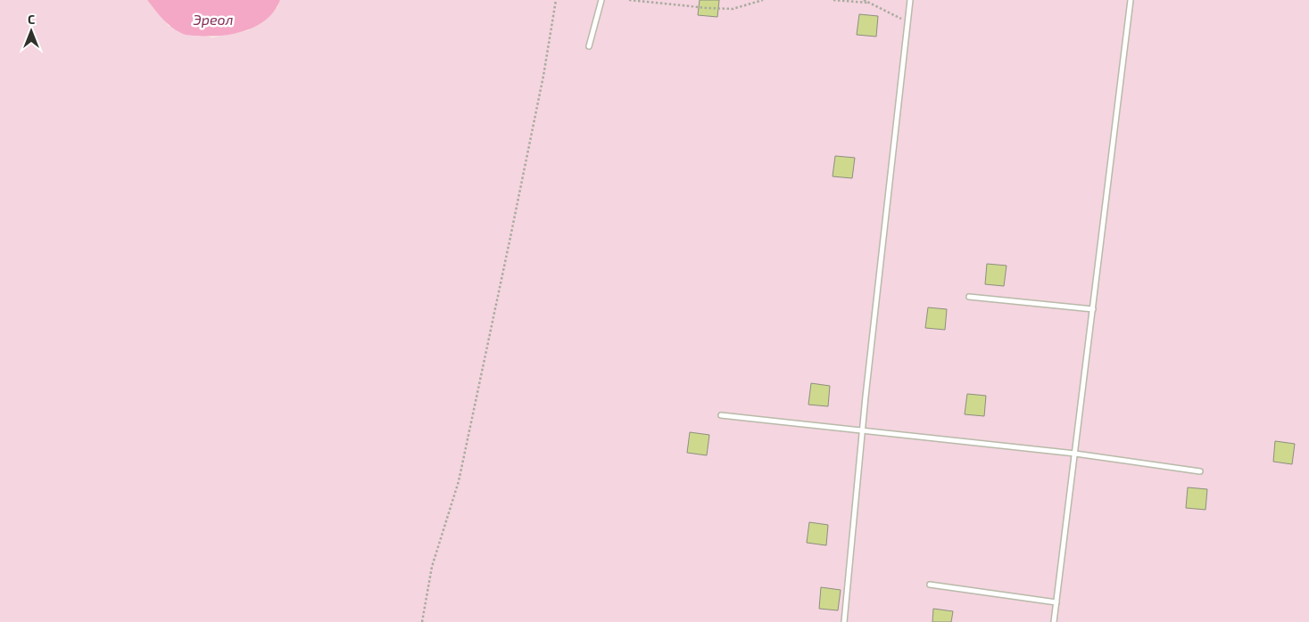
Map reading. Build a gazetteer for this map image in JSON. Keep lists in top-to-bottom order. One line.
{"water":["Эреол"],"north":"top"}
